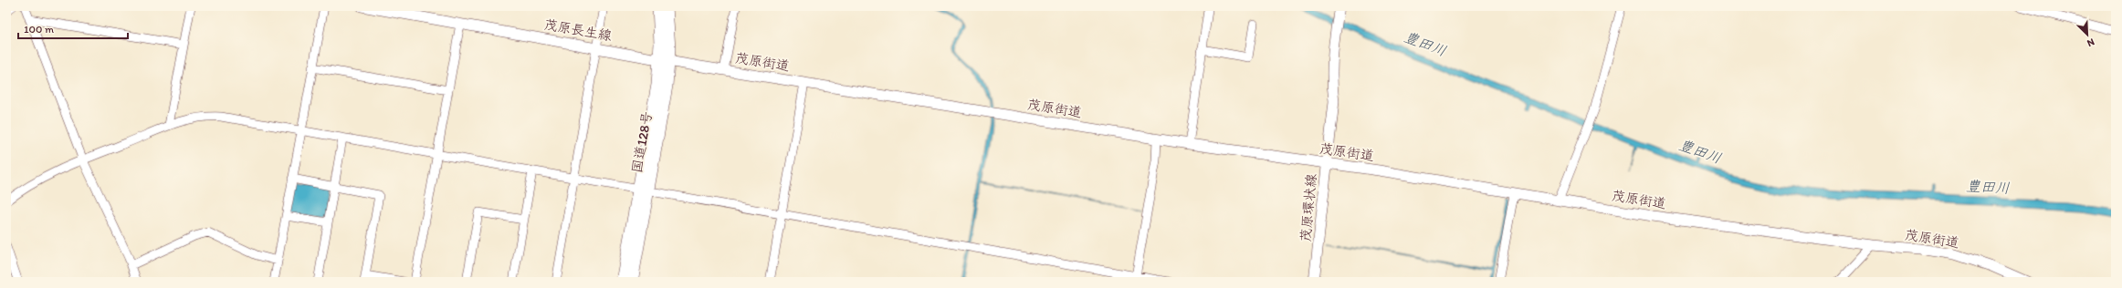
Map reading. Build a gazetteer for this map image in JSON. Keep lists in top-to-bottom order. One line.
{"streets":{"highway":["国道128号"],"main road":["茂原長生線","茂原街道","茂原環状線"]},"crossings":[["茂原長生線","茂原街道"],["茂原長生線","国道128号"],["茂原街道","国道128号"],["茂原街道","茂原環状線"]],"water":["豊田川"],"scale_bar":"100 m","north":"bottom right"}
